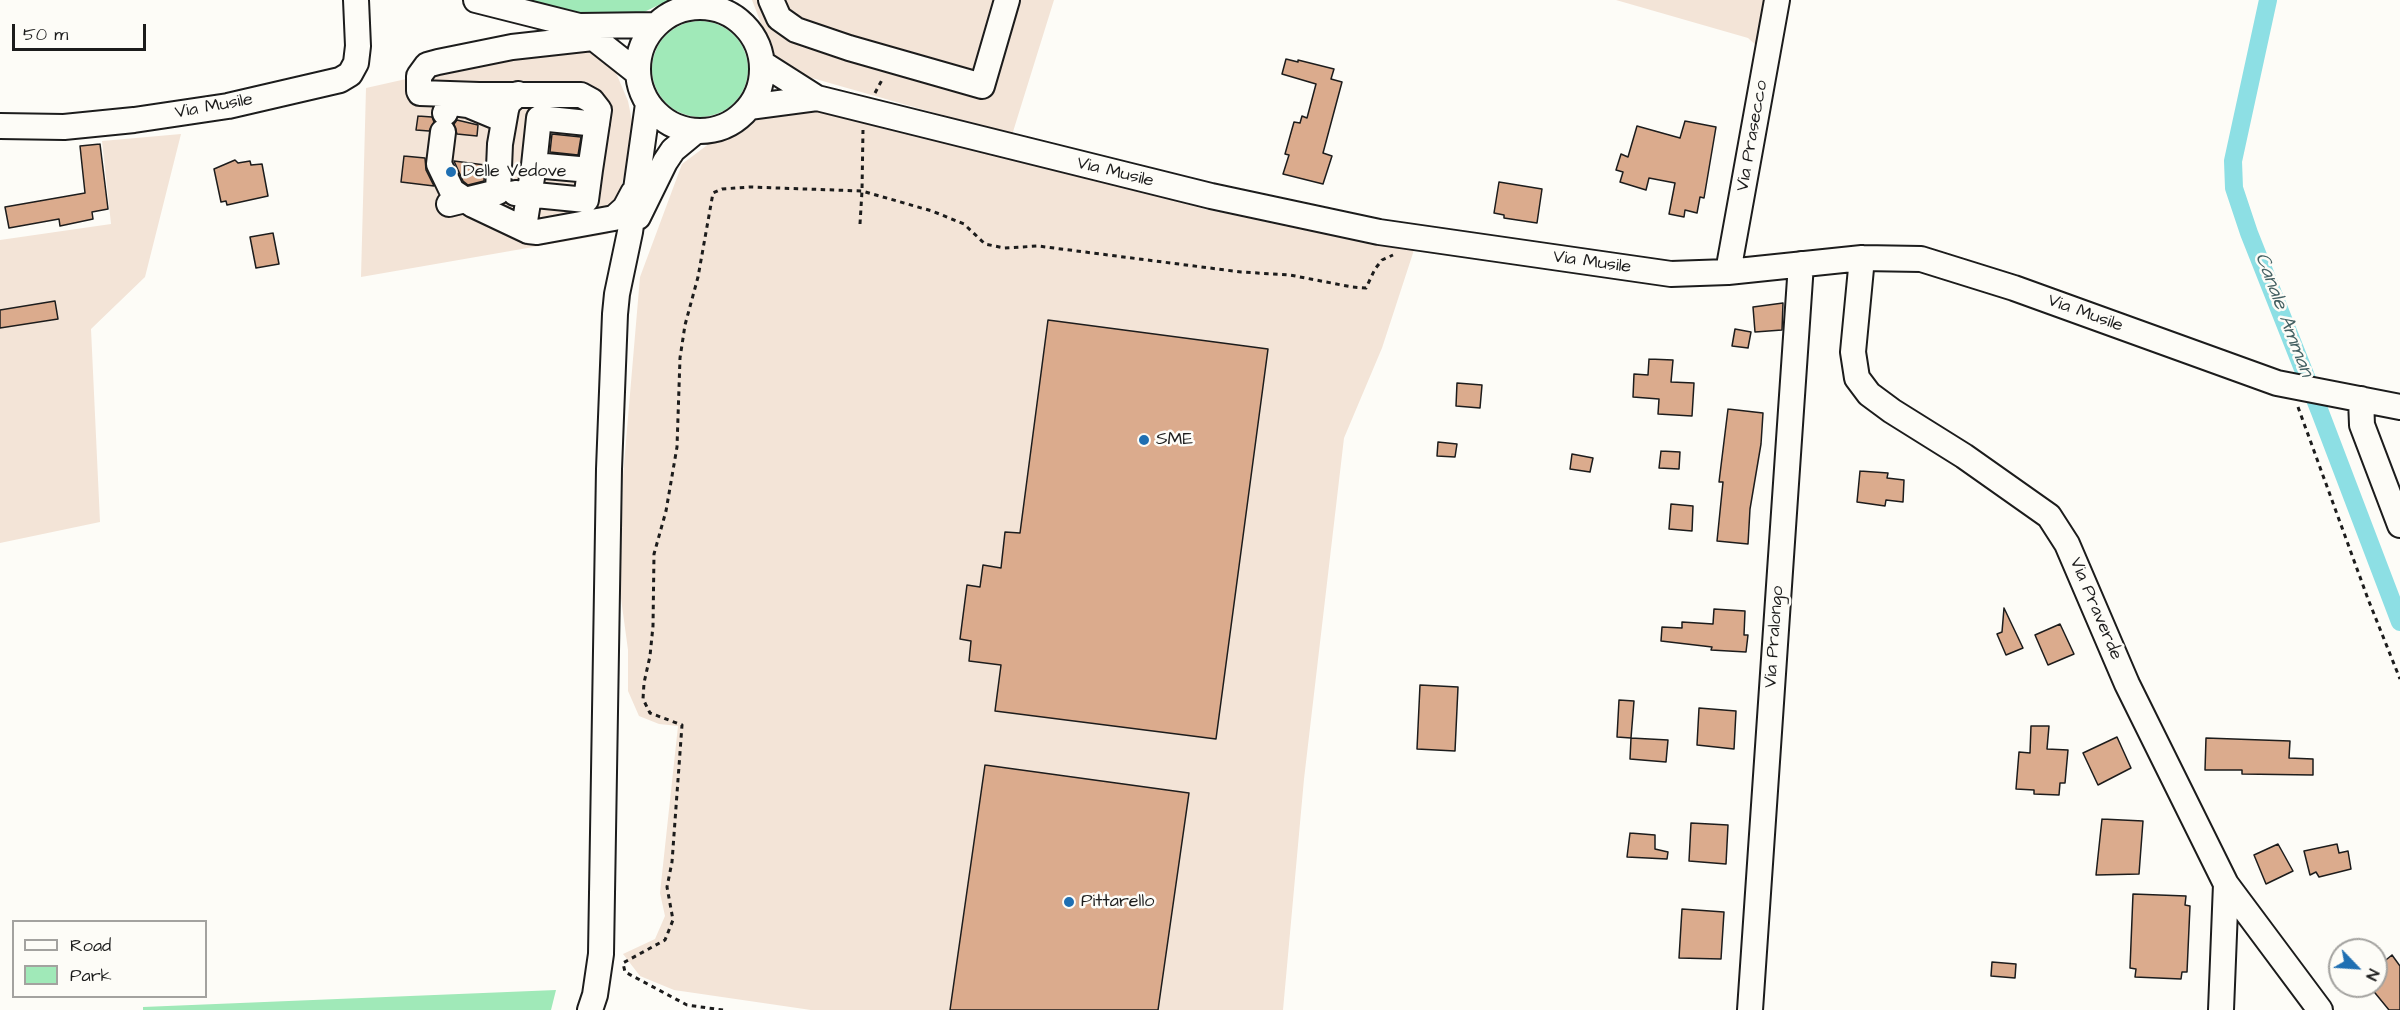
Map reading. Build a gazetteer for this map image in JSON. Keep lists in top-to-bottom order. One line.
{"streets":{"street":["Via Musile","Via Prasecco","Via Praverde","Via Pralongo"]},"crossings":[["Via Musile","Via Prasecco"],["Via Musile","Via Praverde"],["Via Musile","Via Pralongo"]],"water":["Canale Amman"],"places":["Delle Vedove","SME","Pittarello"],"legend":["Road","Park"],"scale_bar":"50 m","north":"bottom right"}
